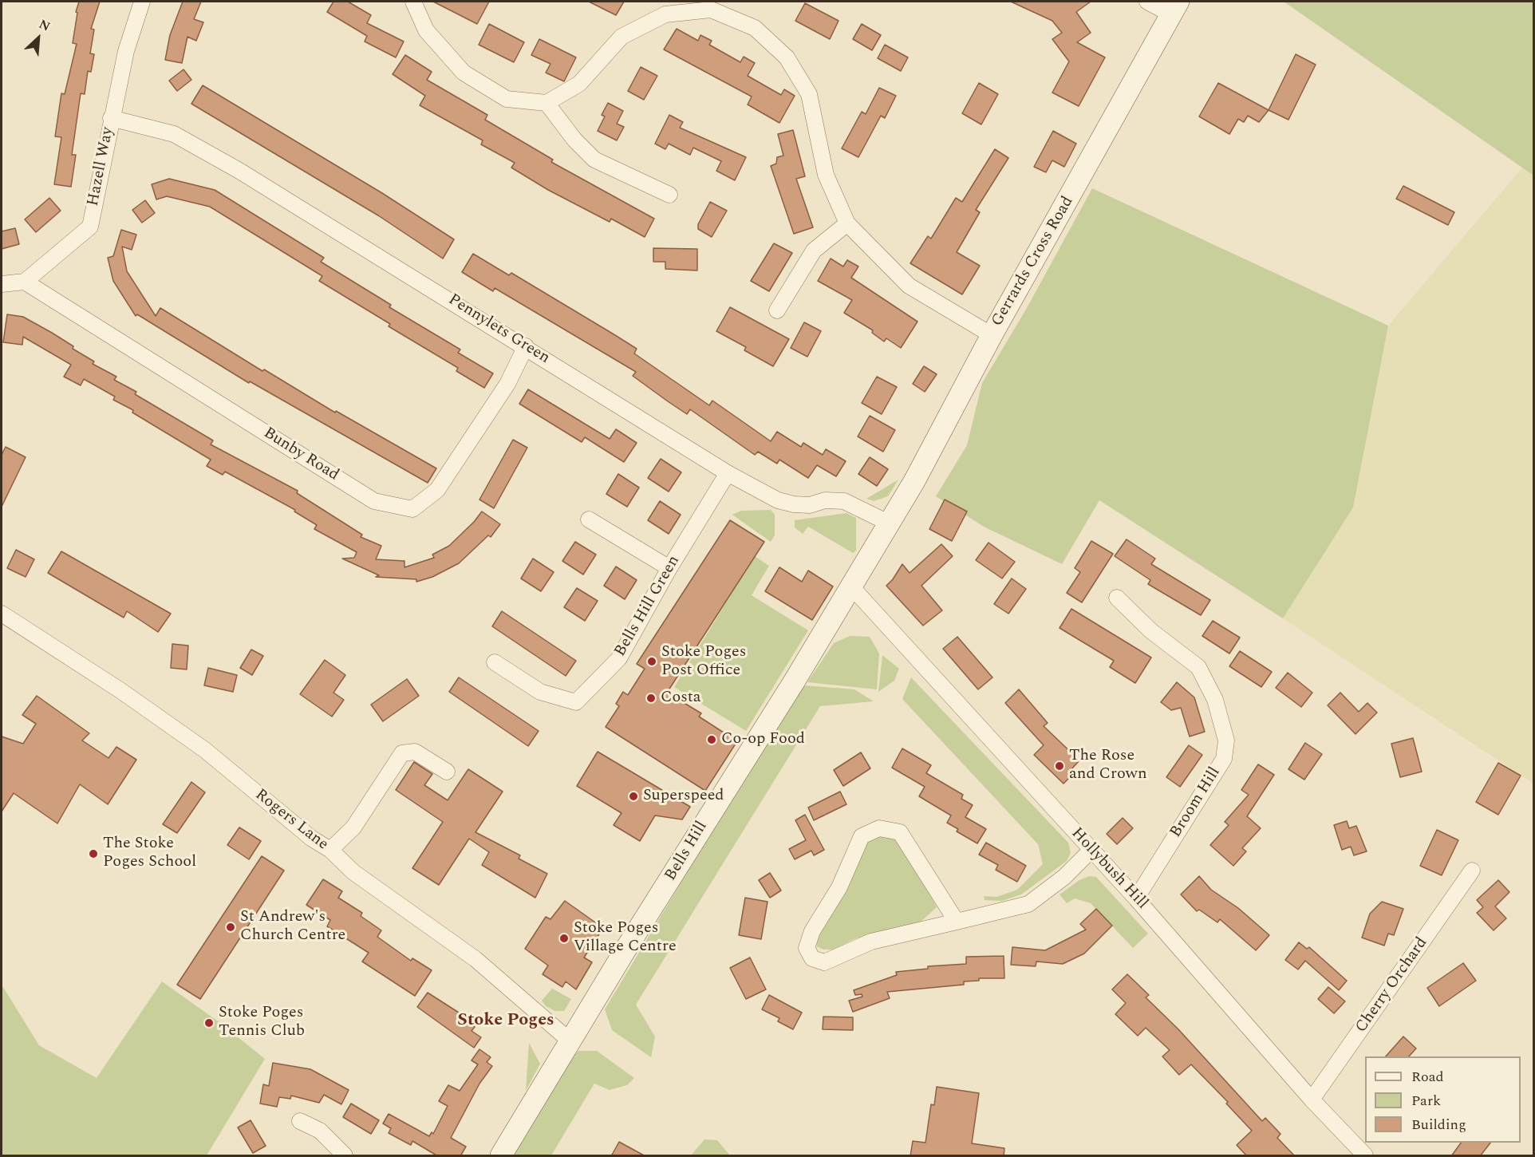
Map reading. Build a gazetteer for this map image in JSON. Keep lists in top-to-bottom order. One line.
{"streets":{"main road":["Gerrards Cross Road","Bells Hill"],"street":["Hazell Way","Pennylets Green","Bunby Road","Bells Hill Green","Broom Hill","Rogers Lane","Hollybush Hill","Cherry Orchard"]},"crossings":[["Hazell Way","Pennylets Green"],["Hazell Way","Bunby Road"],["Gerrards Cross Road","Pennylets Green"],["Gerrards Cross Road","Bells Hill"],["Pennylets Green","Bunby Road"],["Pennylets Green","Bells Hill Green"],["Pennylets Green","Bells Hill"],["Broom Hill","Hollybush Hill"],["Rogers Lane","Bells Hill"],["Bells Hill","Hollybush Hill"],["Hollybush Hill","Cherry Orchard"]],"districts":["Stoke Poges"],"places":["Stoke Poges Post Office","Costa","Co-op Food","The Rose and Crown","Superspeed","The Stoke Poges School","St Andrew's Church Centre","Stoke Poges Village Centre","Stoke Poges Tennis Club"],"legend":["Road","Park","Building"],"north":"top right"}
